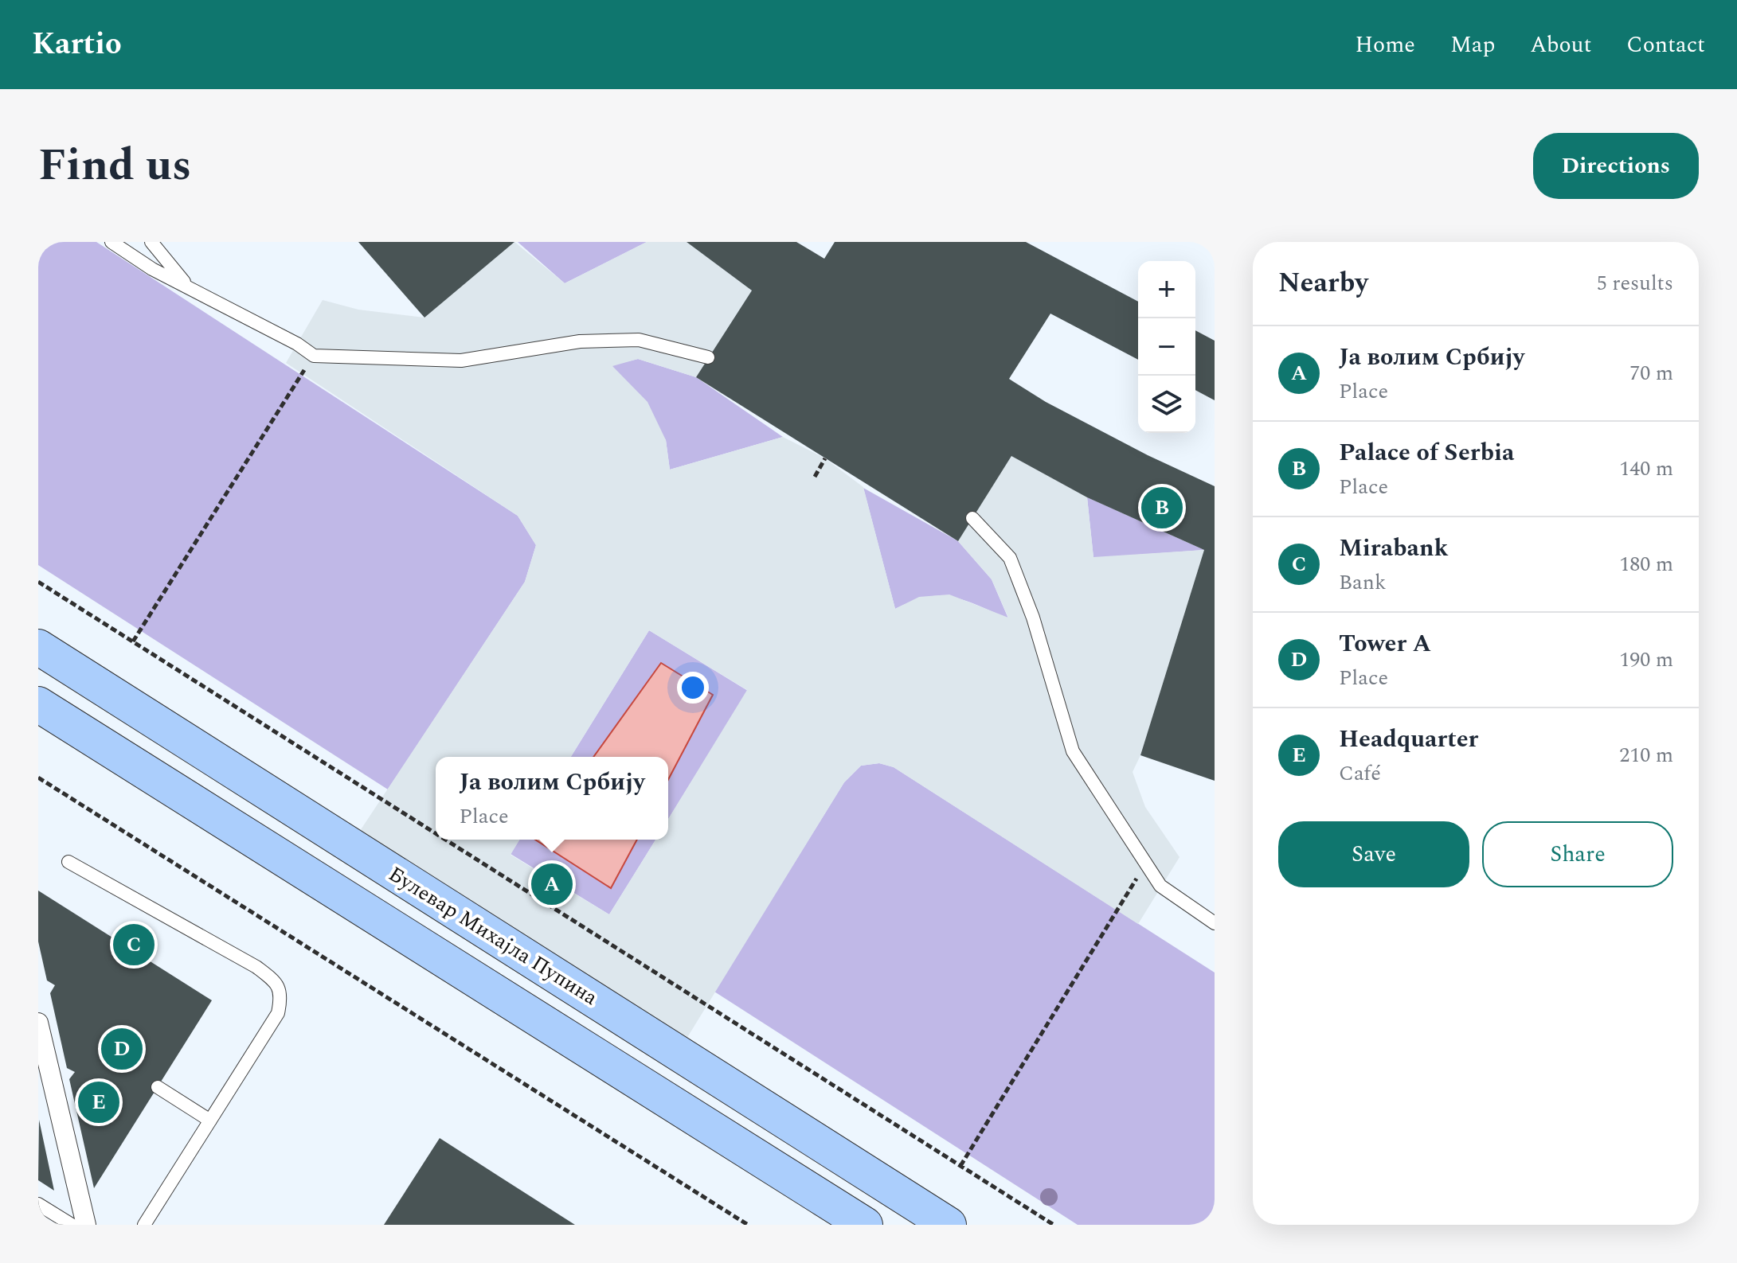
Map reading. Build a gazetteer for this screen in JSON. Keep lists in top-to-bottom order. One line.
{"streets":{"main road":["Булевар Михајла Пупина"]},"page":{"header":"Kartio","nav":["Home","Map","About","Contact"],"title":"Find us","buttons":["Directions",["Save","Share"]],"heading":["Nearby","5 results"],"map_buttons":["+","−"],"list":[{"mark":"A","name":"Ја волим Србију","note":"Place","value":"70 m"},{"mark":"B","name":"Palace of Serbia","note":"Place","value":"140 m"},{"mark":"C","name":"Mirabank","note":"Bank","value":"180 m"},{"mark":"D","name":"Tower A","note":"Place","value":"190 m"},{"mark":"E","name":"Headquarter","note":"Café","value":"210 m"}],"pins":["B","A","C","D","E"],"popup":["Ја волим Србију","Place"]}}
